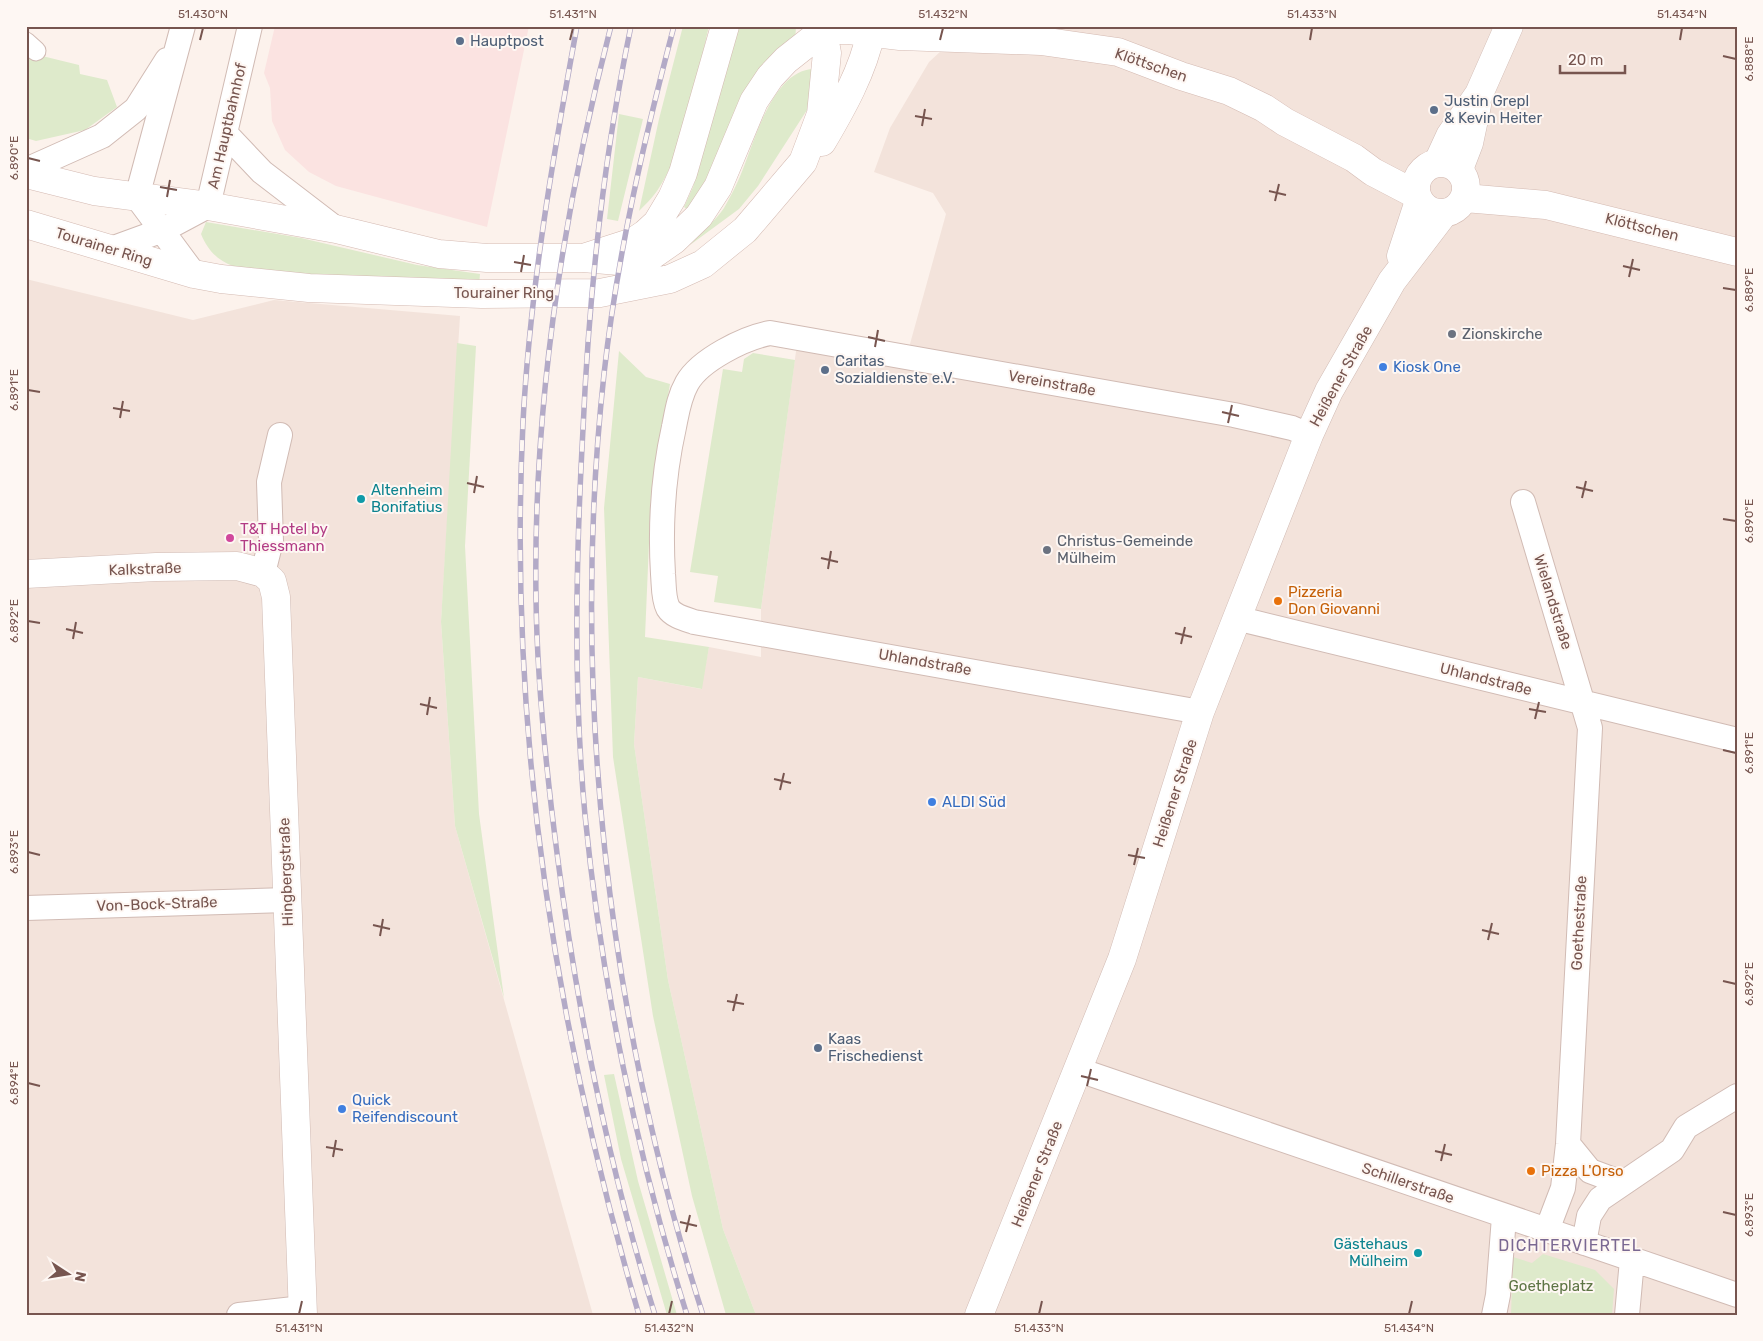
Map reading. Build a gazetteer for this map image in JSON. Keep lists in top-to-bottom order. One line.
{"streets":{"main road":["Klöttschen","Tourainer Ring","Heißener Straße","Kalkstraße","Hingbergstraße"],"street":["Am Hauptbahnhof","Vereinstraße","Wielandstraße","Uhlandstraße","Von-Bock-Straße","Goethestraße","Schillerstraße"]},"crossings":[["Klöttschen","Tourainer Ring"],["Klöttschen","Heißener Straße"],["Am Hauptbahnhof","Tourainer Ring"],["Heißener Straße","Vereinstraße"],["Heißener Straße","Uhlandstraße"],["Heißener Straße","Schillerstraße"],["Vereinstraße","Uhlandstraße"],["Kalkstraße","Hingbergstraße"],["Wielandstraße","Uhlandstraße"],["Wielandstraße","Goethestraße"],["Uhlandstraße","Goethestraße"],["Hingbergstraße","Von-Bock-Straße"],["Goethestraße","Schillerstraße"]],"districts":["DICHTERVIERTEL"],"parks":["Goetheplatz"],"places":["Hauptpost","Justin Grepl & Kevin Heiter","Zionskirche","Kiosk One","Caritas Sozialdienste e.V.","Altenheim Bonifatius","T&T Hotel by Thiessmann","Christus-Gemeinde Mülheim","Pizzeria Don Giovanni","ALDI Süd","Kaas Frischedienst","Quick Reifendiscount","Pizza L'Orso","Gästehaus Mülheim"],"scale_bar":"20 m","north":"right","coordinates":["51.430°N","51.431°N","51.432°N","51.433°N","51.434°N","6.888°E","6.890°E","6.889°E","6.891°E","6.892°E","6.893°E","6.894°E"]}
